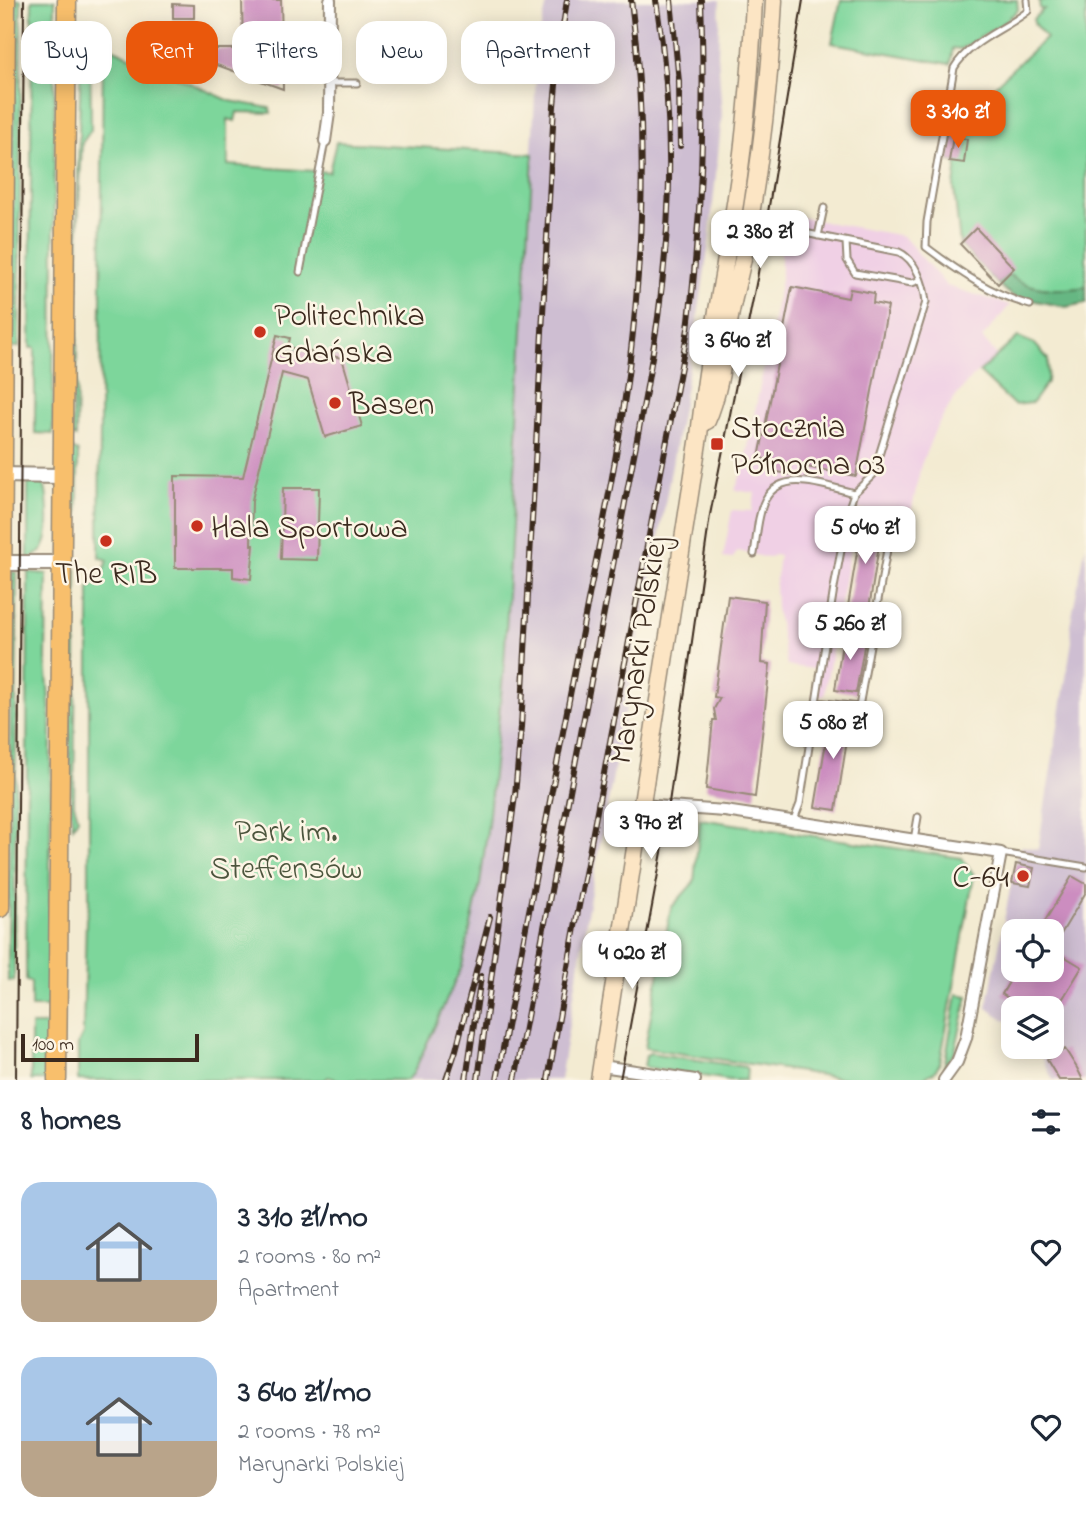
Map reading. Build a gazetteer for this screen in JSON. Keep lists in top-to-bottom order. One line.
{"streets":{"main road":["Marynarki Polskiej"]},"parks":["Park im. Steffensów"],"places":{"other":["Politechnika Gdańska","Basen","Hala Sportowa","The RIB","C-64"],"transit":["Stocznia Północna 03"]},"scale_bar":"100 m","page":{"chip":["Buy","Rent","Filters","New","Apartment"],"price":["3 310 zł","2 380 zł","3 640 zł","5 040 zł","5 260 zł","5 080 zł","3 970 zł","4 020 zł"],"scale":"100 m","heading":"8 homes","list":[{"name":"3 310 zł/mo","note":"2 rooms · 80 m² · Apartment"},{"name":"3 640 zł/mo","note":"2 rooms · 78 m² · Marynarki Polskiej"}]}}
